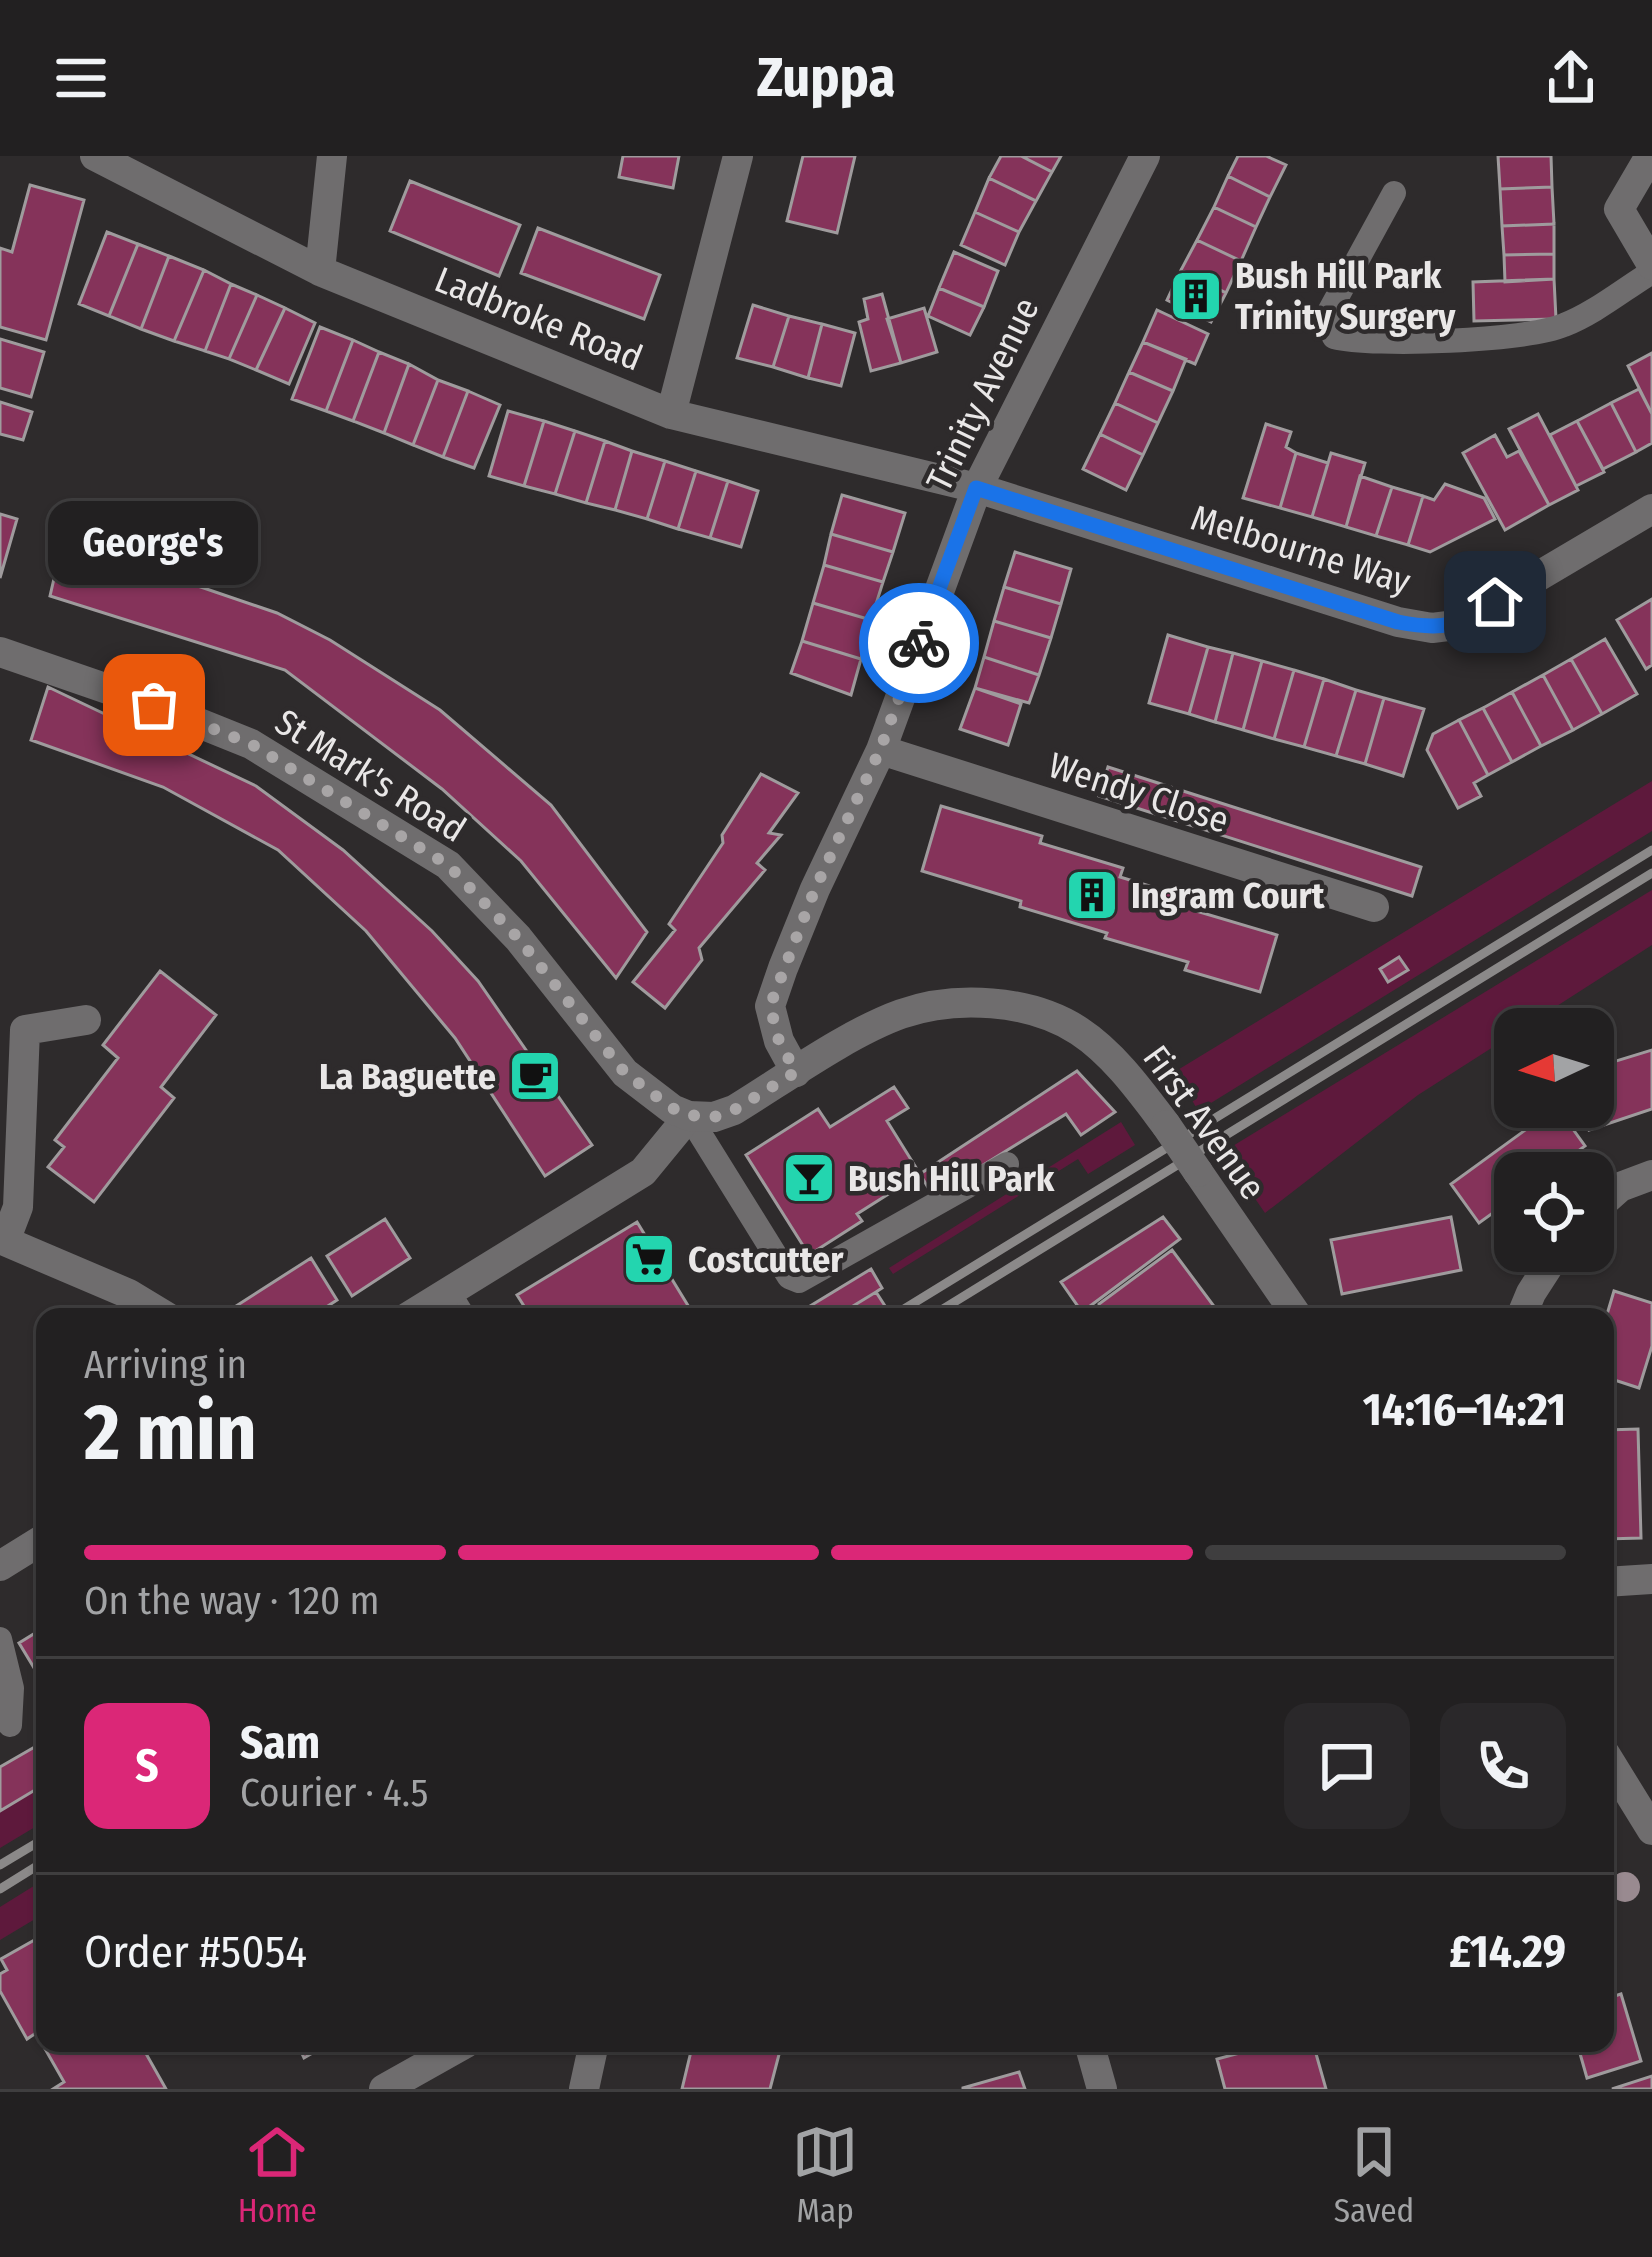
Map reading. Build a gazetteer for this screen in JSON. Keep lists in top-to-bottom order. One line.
{"streets":{"street":["Ladbroke Road","Trinity Avenue","Melbourne Way","St Mark's Road","Wendy Close","First Avenue"]},"crossings":[["Ladbroke Road","Trinity Avenue"],["Ladbroke Road","Melbourne Way"],["Trinity Avenue","Melbourne Way"],["Trinity Avenue","Wendy Close"],["Trinity Avenue","First Avenue"],["St Mark's Road","First Avenue"]],"places":{"building":["Bush Hill Park Trinity Surgery","Ingram Court"],"other":["George's"],"cafe":["La Baguette"],"bar":["Bush Hill Park"],"supermarket":["Costcutter"]},"north":"left","page":{"header":"Zuppa","bubble":"George's","heading":["2 min","Arriving in","14:16–14:21"],"panel":["Sam","Courier · 4.5","Order #5054","£14.29"],"bar":"On the way · 120 m","round":"S","tabs":["Home","Map","Saved"]}}
